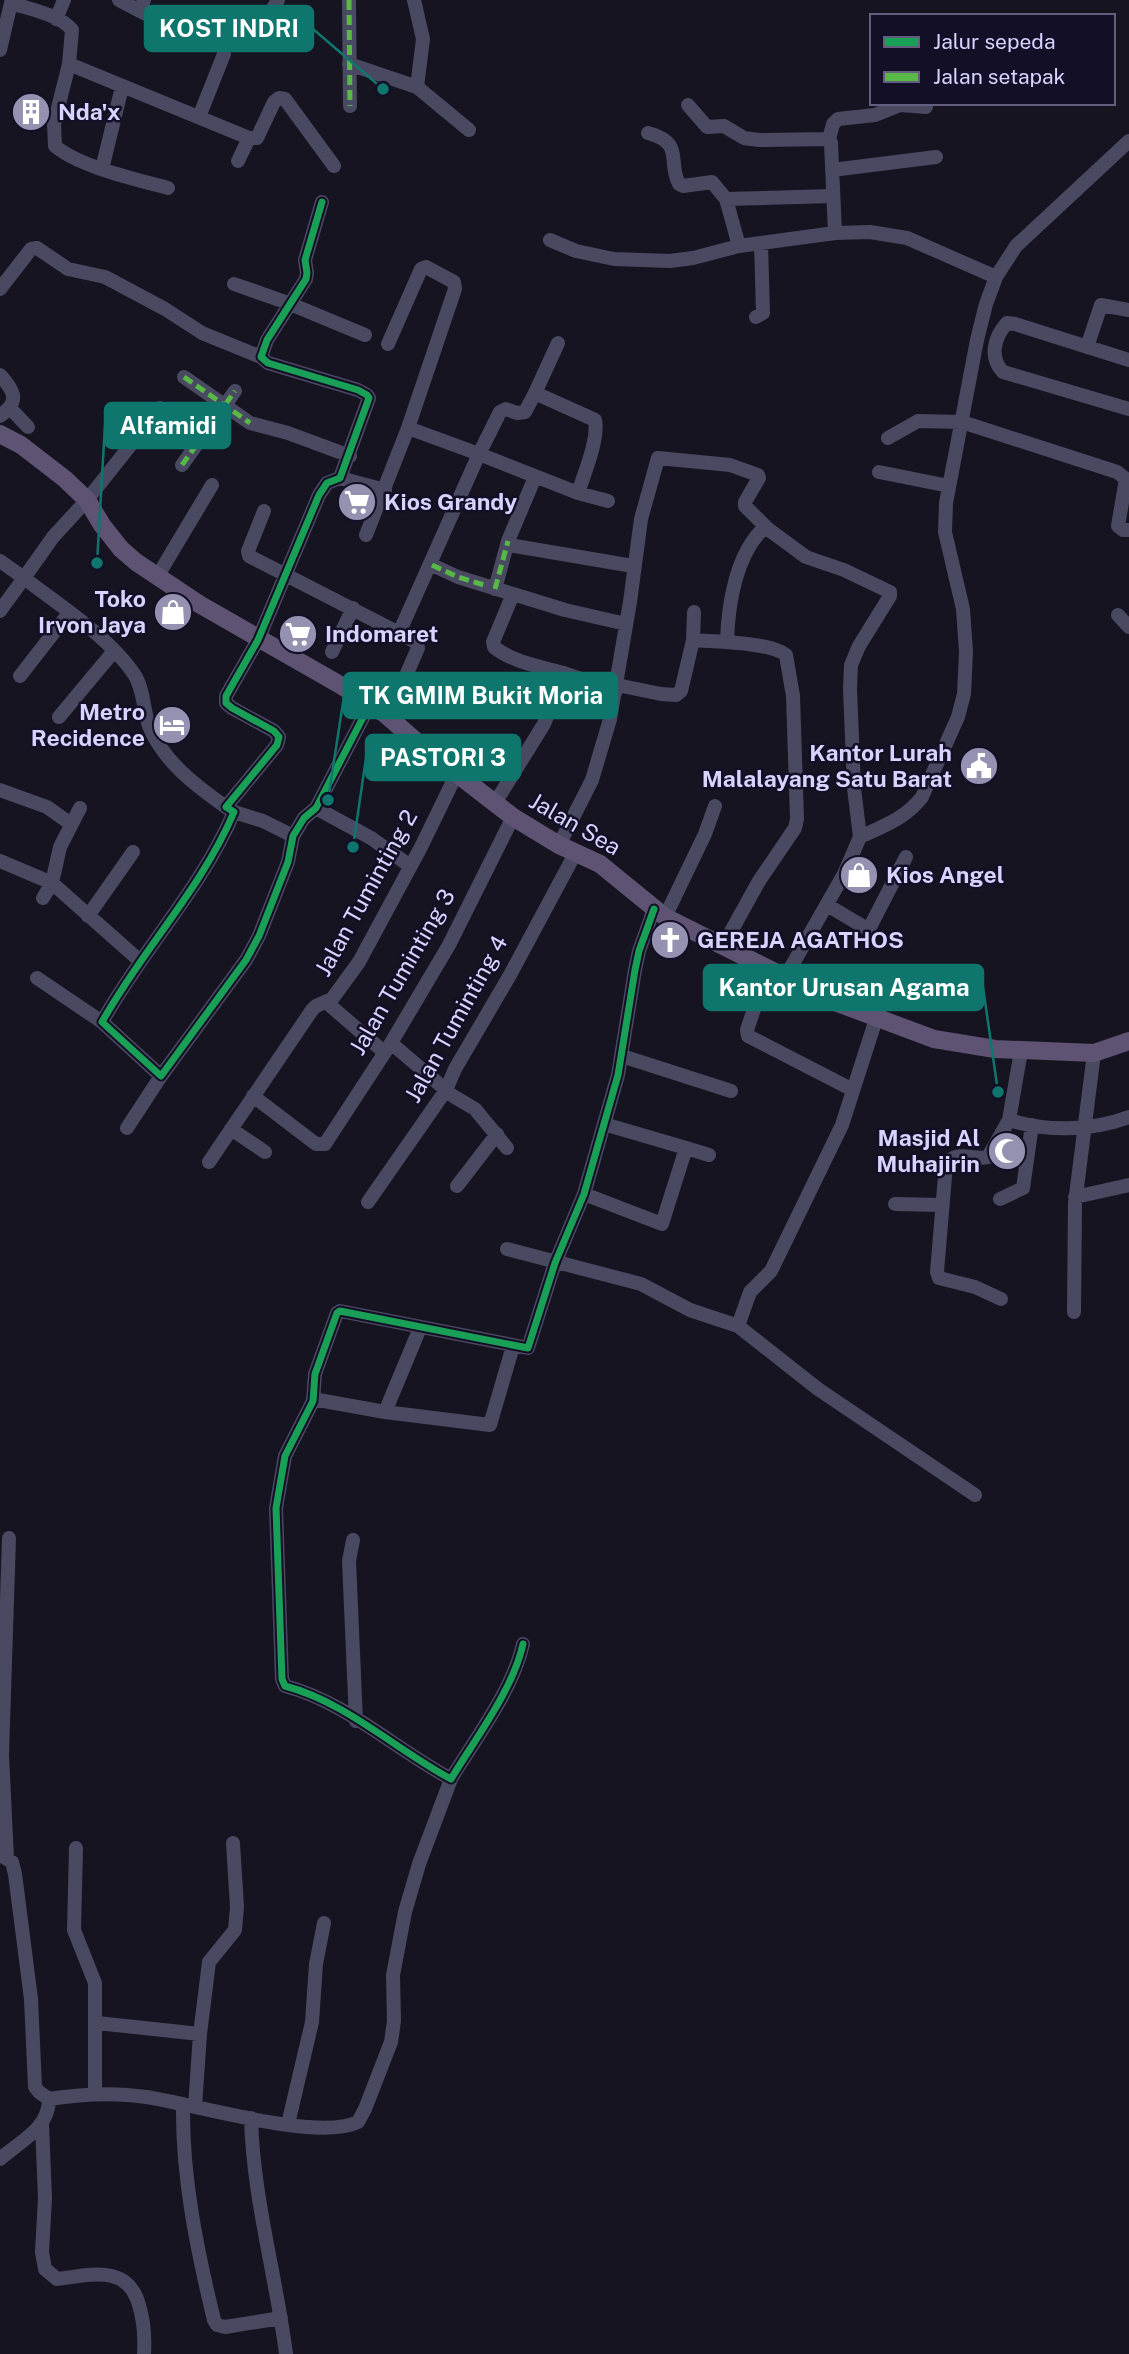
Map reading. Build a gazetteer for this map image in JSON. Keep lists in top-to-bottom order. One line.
{"streets":{"main road":["Jalan Sea"],"street":["Jalan Tuminting 2","Jalan Tuminting 3","Jalan Tuminting 4"]},"crossings":[["Jalan Sea","Jalan Tuminting 2"],["Jalan Sea","Jalan Tuminting 3"],["Jalan Sea","Jalan Tuminting 4"],["Jalan Tuminting 2","Jalan Tuminting 3"]],"places":{"other":["KOST INDRI","Alfamidi","TK GMIM Bukit Moria","PASTORI 3","Kantor Urusan Agama"],"building":["Nda'x"],"supermarket":["Kios Grandy","Indomaret"],"shop":["Toko Irvon Jaya","Kios Angel"],"hotel":["Metro Recidence"],"public building":["Kantor Lurah Malalayang Satu Barat"],"church":["GEREJA AGATHOS"],"mosque":["Masjid Al Muhajirin"]},"legend":["Jalur sepeda","Jalan setapak"]}
